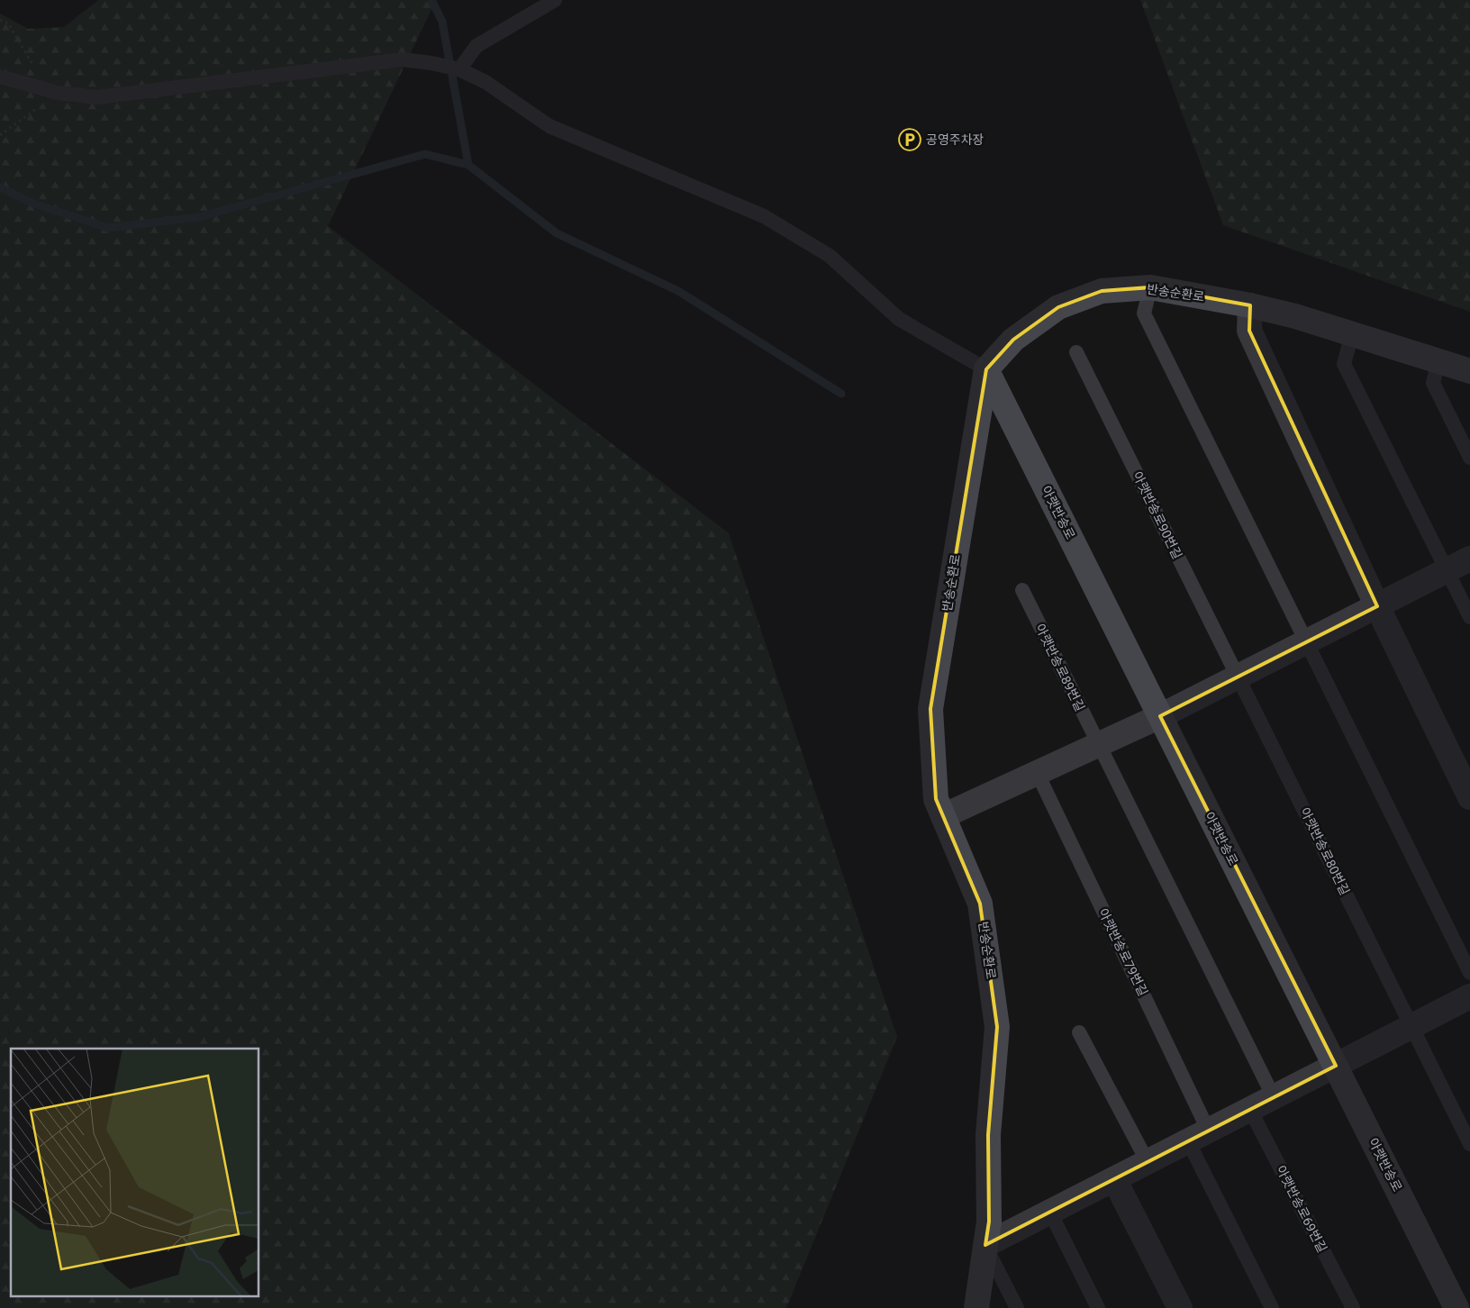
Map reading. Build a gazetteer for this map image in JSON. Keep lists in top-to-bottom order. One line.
{"streets":{"main road":["반송순환로","아랫반송로"],"lane":["아랫반송로90번길","아랫반송로89번길","아랫반송로80번길","아랫반송로79번길","아랫반송로69번길"]},"crossings":[["반송순환로","아랫반송로"],["아랫반송로90번길","아랫반송로80번길"]],"places":{"parking":["공영주차장"]}}
